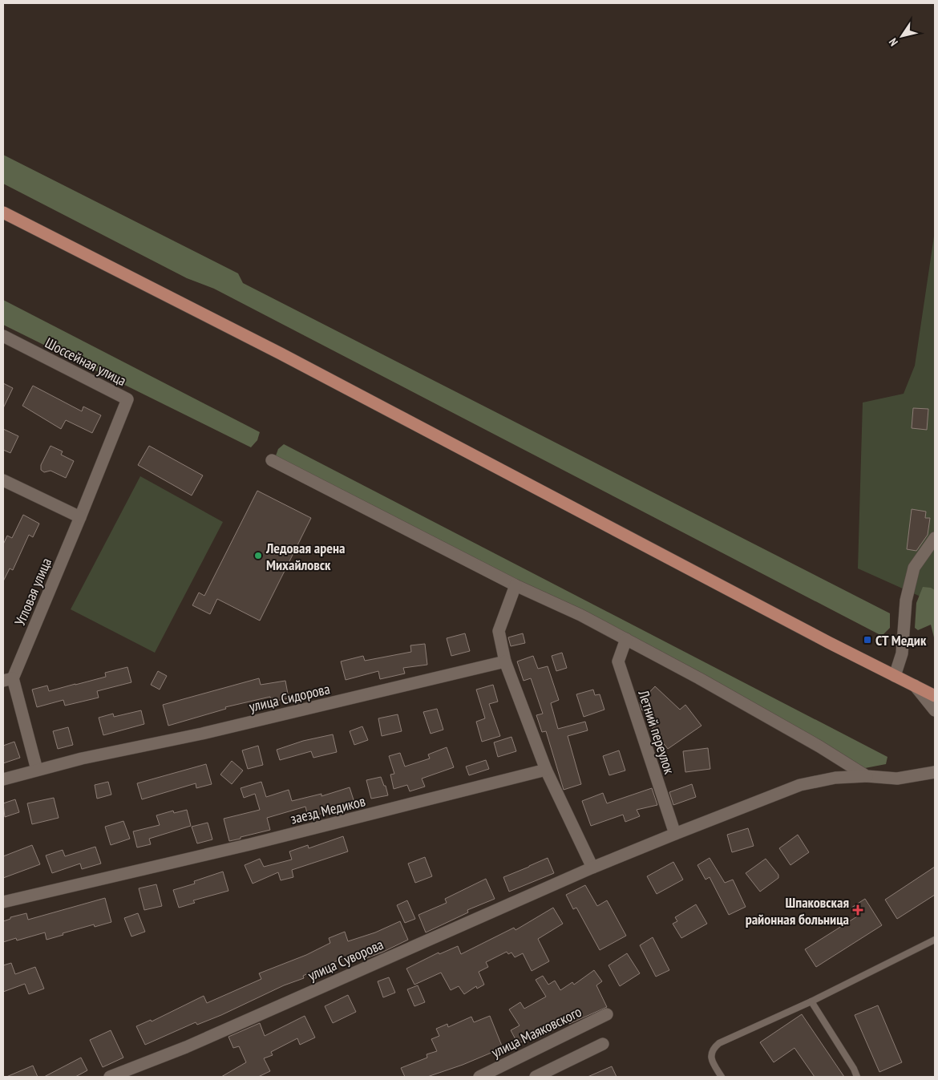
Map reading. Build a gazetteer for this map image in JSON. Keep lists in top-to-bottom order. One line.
{"streets":{"street":["Шоссейная улица","Угловая улица","улица Сидорова","Летний переулок","заезд Медиков","улица Суворова","улица Маяковского"]},"crossings":[["Шоссейная улица","Угловая улица"],["Угловая улица","улица Сидорова"],["Летний переулок","улица Суворова"]],"places":{"other":["Ледовая арена Михайловск"],"transit":["СТ Медик"],"health":["Шпаковская районная больница"]},"north":"bottom left"}
